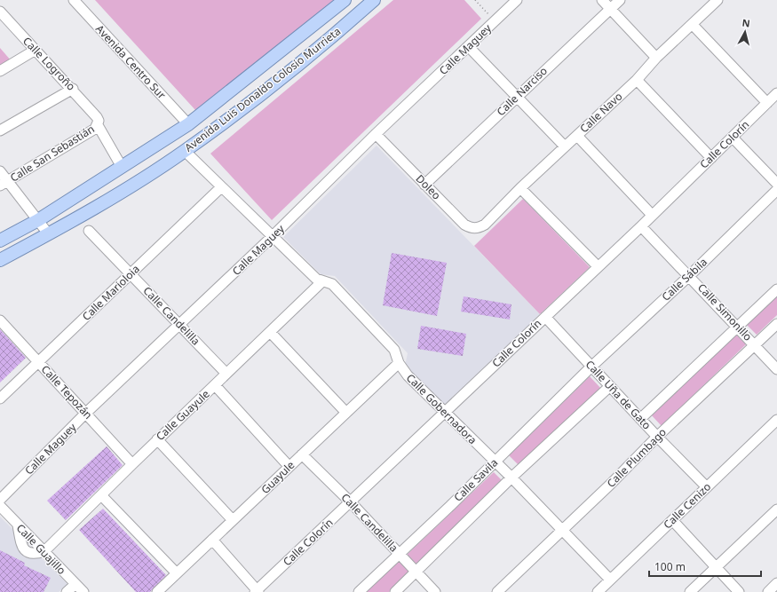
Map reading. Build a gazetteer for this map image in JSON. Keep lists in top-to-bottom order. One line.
{"streets":{"main road":["Avenida Luis Donaldo Colosio Murrieta"],"street":["Calle Maguey","Avenida Centro Sur","Calle Logroño","Calle Narciso","Calle Navo","Calle Colorín","Calle San Sebastián","Doleo","Calle Sábila","Calle Marioloia","Calle Simonillo","Calle Candelilla","Calle Tepozán","Calle Uña de Gato","Calle Gobernadora","Calle Guayule","Calle Plumbago","Guayule","Calle Savila","Calle Cenizo","Calle Guajillo"]},"crossings":[["Calle Maguey","Doleo"],["Calle Maguey","Calle Candelilla"],["Calle Maguey","Calle Tepozán"],["Calle Maguey","Calle Gobernadora"],["Avenida Centro Sur","Avenida Luis Donaldo Colosio Murrieta"],["Calle Logroño","Avenida Luis Donaldo Colosio Murrieta"],["Calle Logroño","Calle San Sebastián"],["Avenida Luis Donaldo Colosio Murrieta","Calle Gobernadora"],["Calle Narciso","Doleo"],["Calle Navo","Doleo"],["Calle Colorín","Calle Simonillo"],["Calle Colorín","Calle Candelilla"],["Calle Colorín","Calle Uña de Gato"],["Calle Colorín","Calle Gobernadora"],["Calle Sábila","Calle Simonillo"],["Calle Sábila","Calle Uña de Gato"],["Calle Sábila","Calle Savila"],["Calle Marioloia","Calle Candelilla"],["Calle Marioloia","Calle Tepozán"],["Calle Marioloia","Calle Gobernadora"],["Calle Simonillo","Calle Plumbago"],["Calle Candelilla","Calle Guayule"],["Calle Candelilla","Guayule"],["Calle Candelilla","Calle Savila"],["Calle Tepozán","Calle Guayule"],["Calle Uña de Gato","Calle Plumbago"],["Calle Uña de Gato","Calle Savila"],["Calle Uña de Gato","Calle Cenizo"],["Calle Gobernadora","Calle Guayule"],["Calle Gobernadora","Calle Plumbago"],["Calle Gobernadora","Guayule"],["Calle Gobernadora","Calle Savila"],["Calle Gobernadora","Calle Cenizo"],["Calle Guayule","Calle Guajillo"]],"scale_bar":"100 m","north":"top"}
